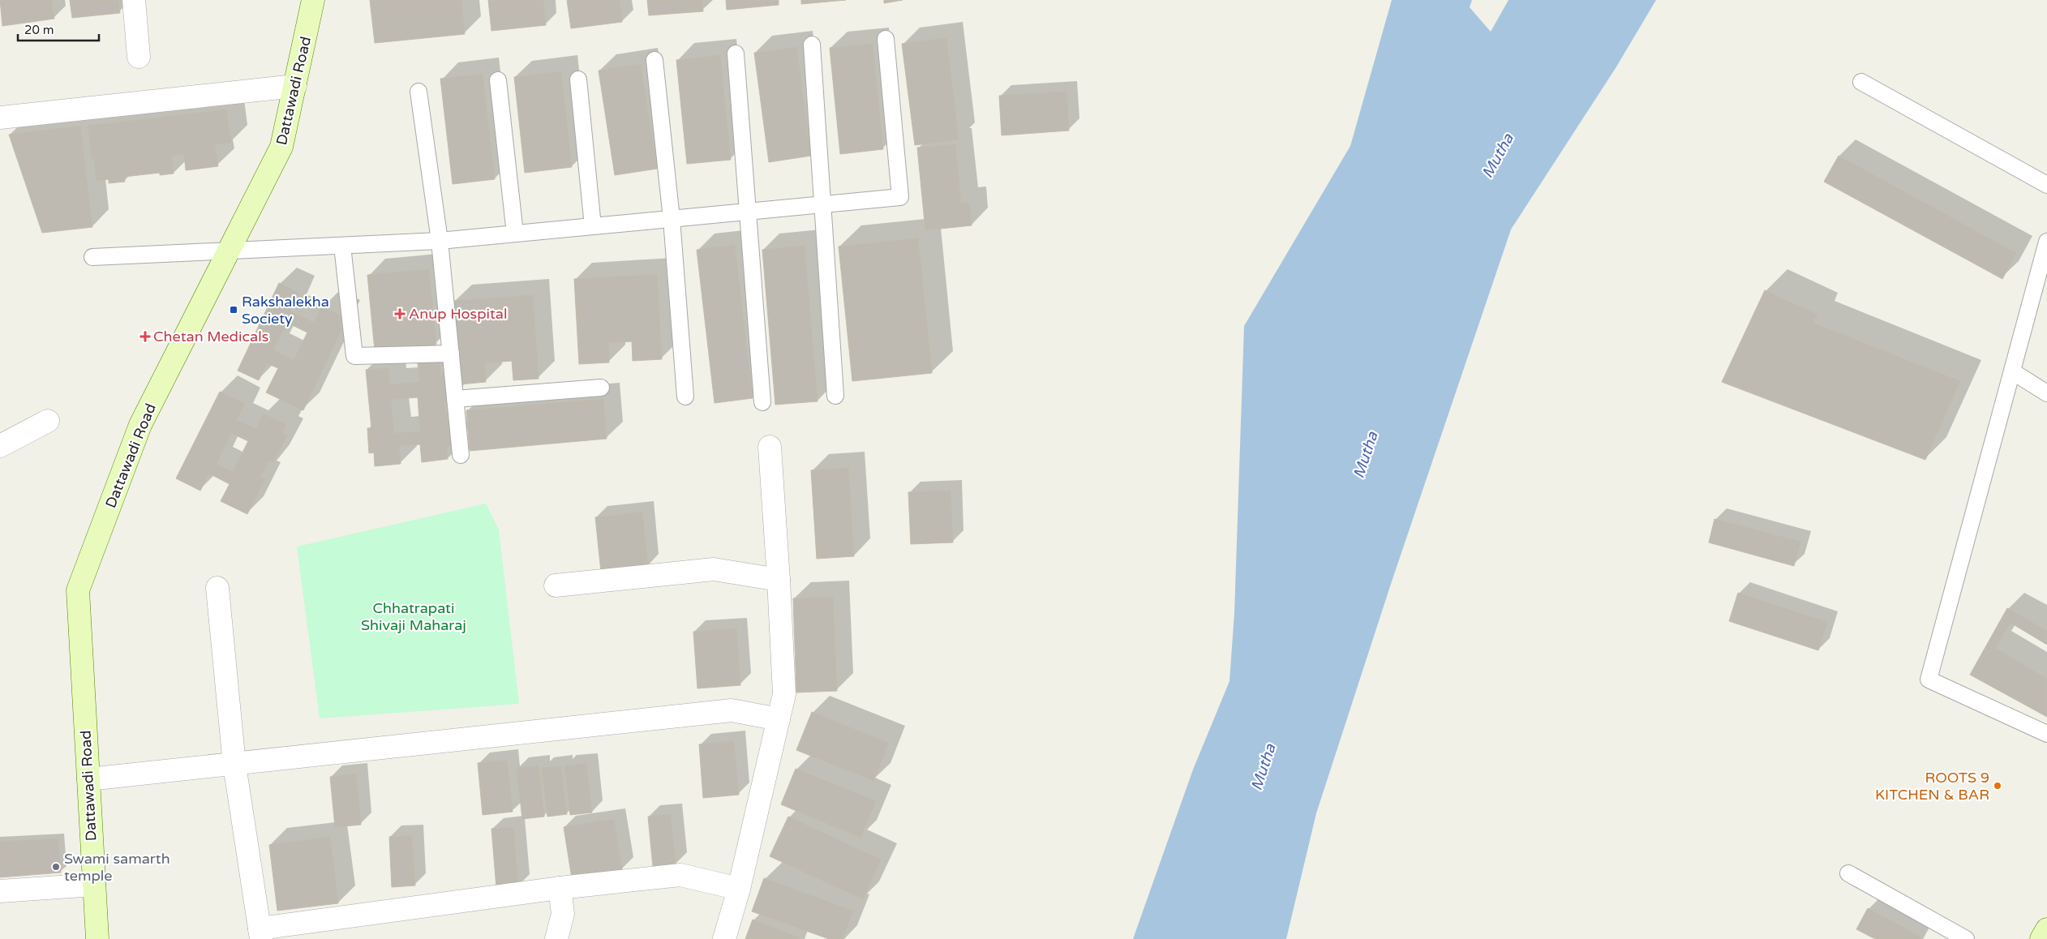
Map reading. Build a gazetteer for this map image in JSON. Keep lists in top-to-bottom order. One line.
{"streets":{"street":["Dattawadi Road"]},"water":["Mutha"],"parks":["Chhatrapati Shivaji Maharaj"],"places":{"transit":["Rakshalekha Society"],"health":["Anup Hospital","Chetan Medicals"],"other":["ROOTS 9 KITCHEN & BAR","Swami samarth temple"]},"scale_bar":"20 m"}
